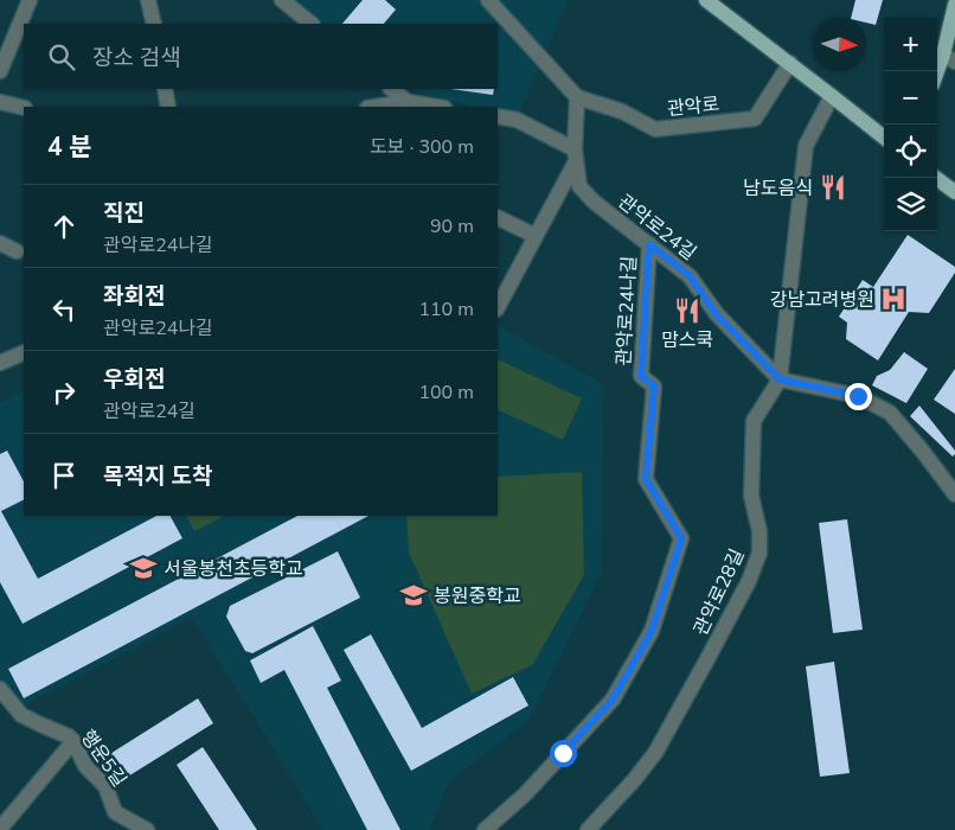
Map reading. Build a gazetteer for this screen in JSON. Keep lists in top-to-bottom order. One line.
{"streets":{"street":["관악로","관악로24길","관악로24나길","관악로28길","행운5길"]},"crossings":[["관악로","관악로24길"],["관악로24길","관악로24나길"],["관악로24길","관악로28길"]],"places":{"restaurant":["남도음식","맘스쿡"],"hospital":["강남고려병원"],"school or university":["서울봉천초등학교","봉원중학교"]},"north":"right","page":{"map_buttons":["+","−"],"search":"장소 검색","heading":["4 분","도보 · 300 m"],"list":[["직진","관악로24나길","90 m"],["좌회전","관악로24나길","110 m"],["우회전","관악로24길","100 m"],"목적지 도착"]}}
